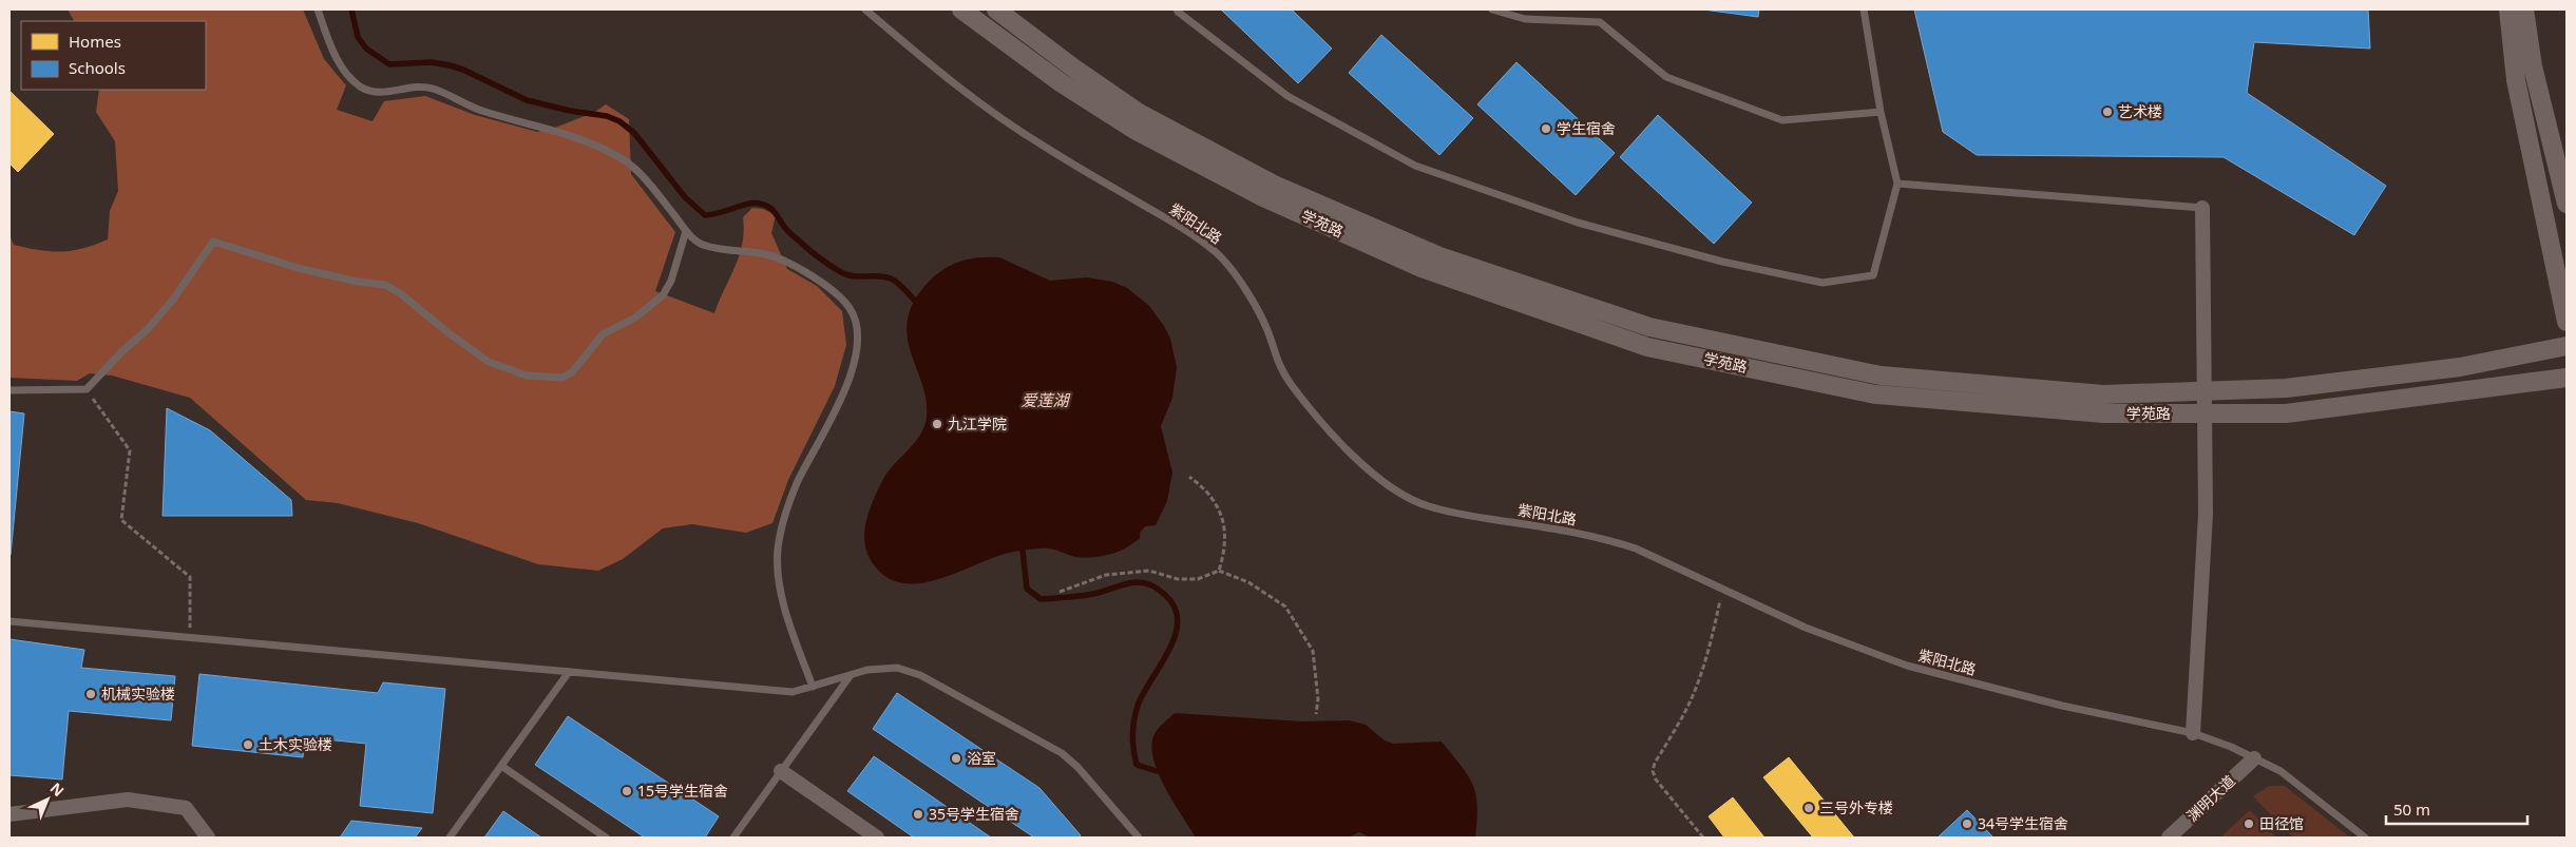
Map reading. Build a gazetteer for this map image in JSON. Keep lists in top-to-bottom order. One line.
{"streets":{"street":["学苑路","渊明大道"],"lane":["紫阳北路"]},"crossings":[["紫阳北路","渊明大道"]],"water":["爱莲湖"],"places":["艺术楼","学生宿舍","九江学院","机械实验楼","土木实验楼","浴室","15号学生宿舍","三号外专楼","35号学生宿舍","34号学生宿舍","田径馆"],"legend":["Homes","Schools"],"scale_bar":"50 m","north":"top right"}
